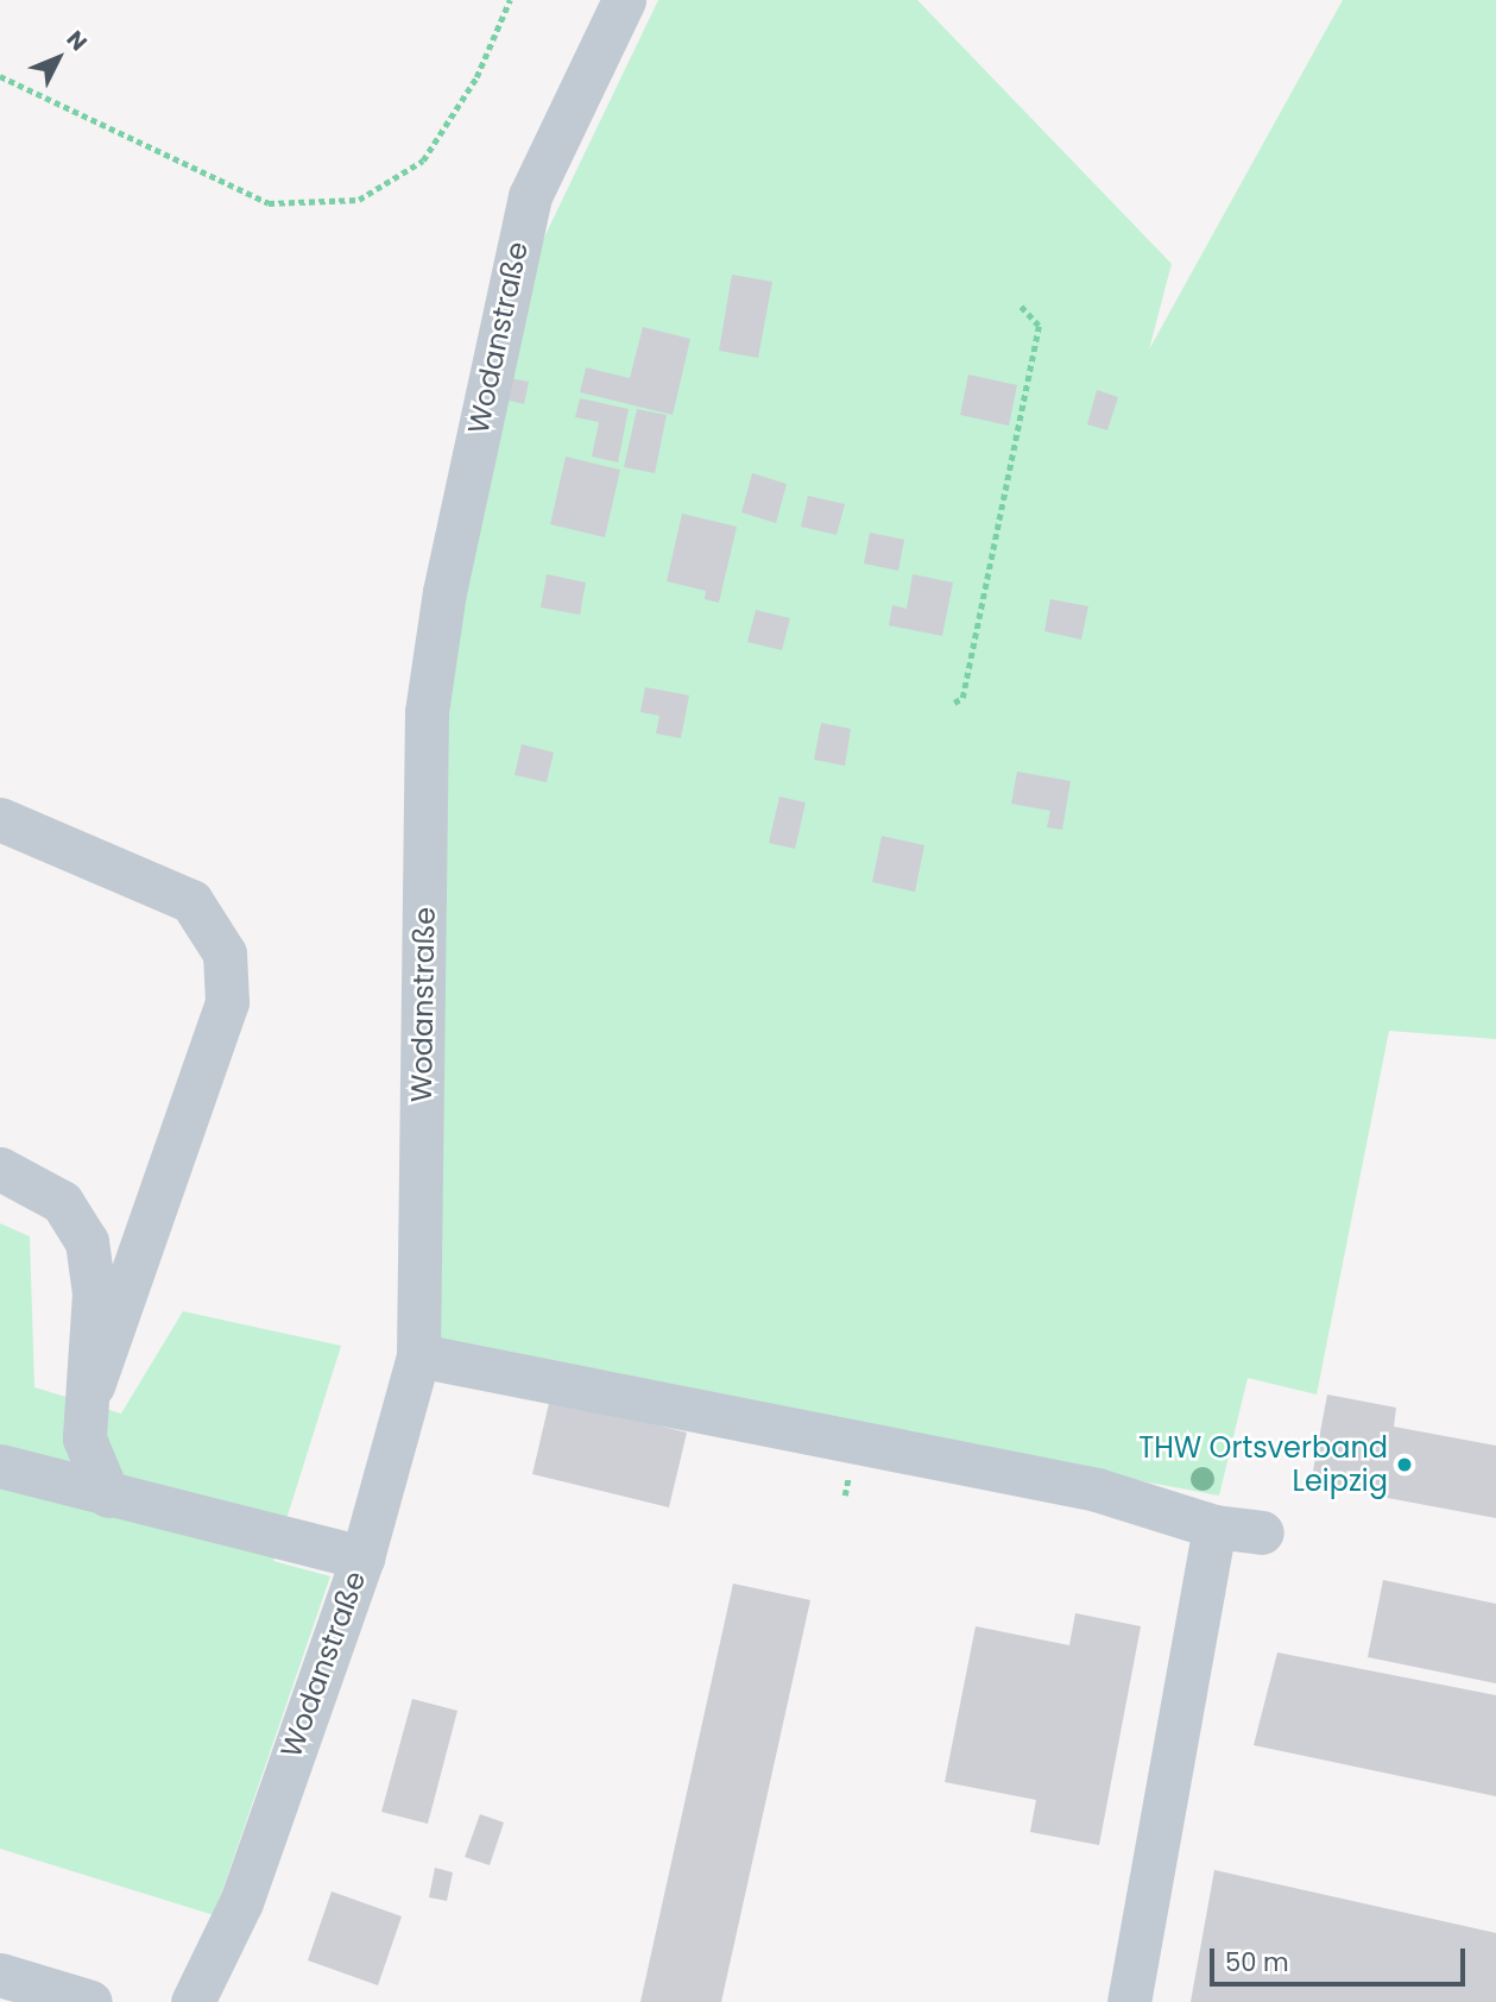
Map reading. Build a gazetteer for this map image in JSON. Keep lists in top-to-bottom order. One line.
{"streets":{"street":["Wodanstraße"]},"places":["THW Ortsverband Leipzig"],"scale_bar":"50 m","north":"top right"}
